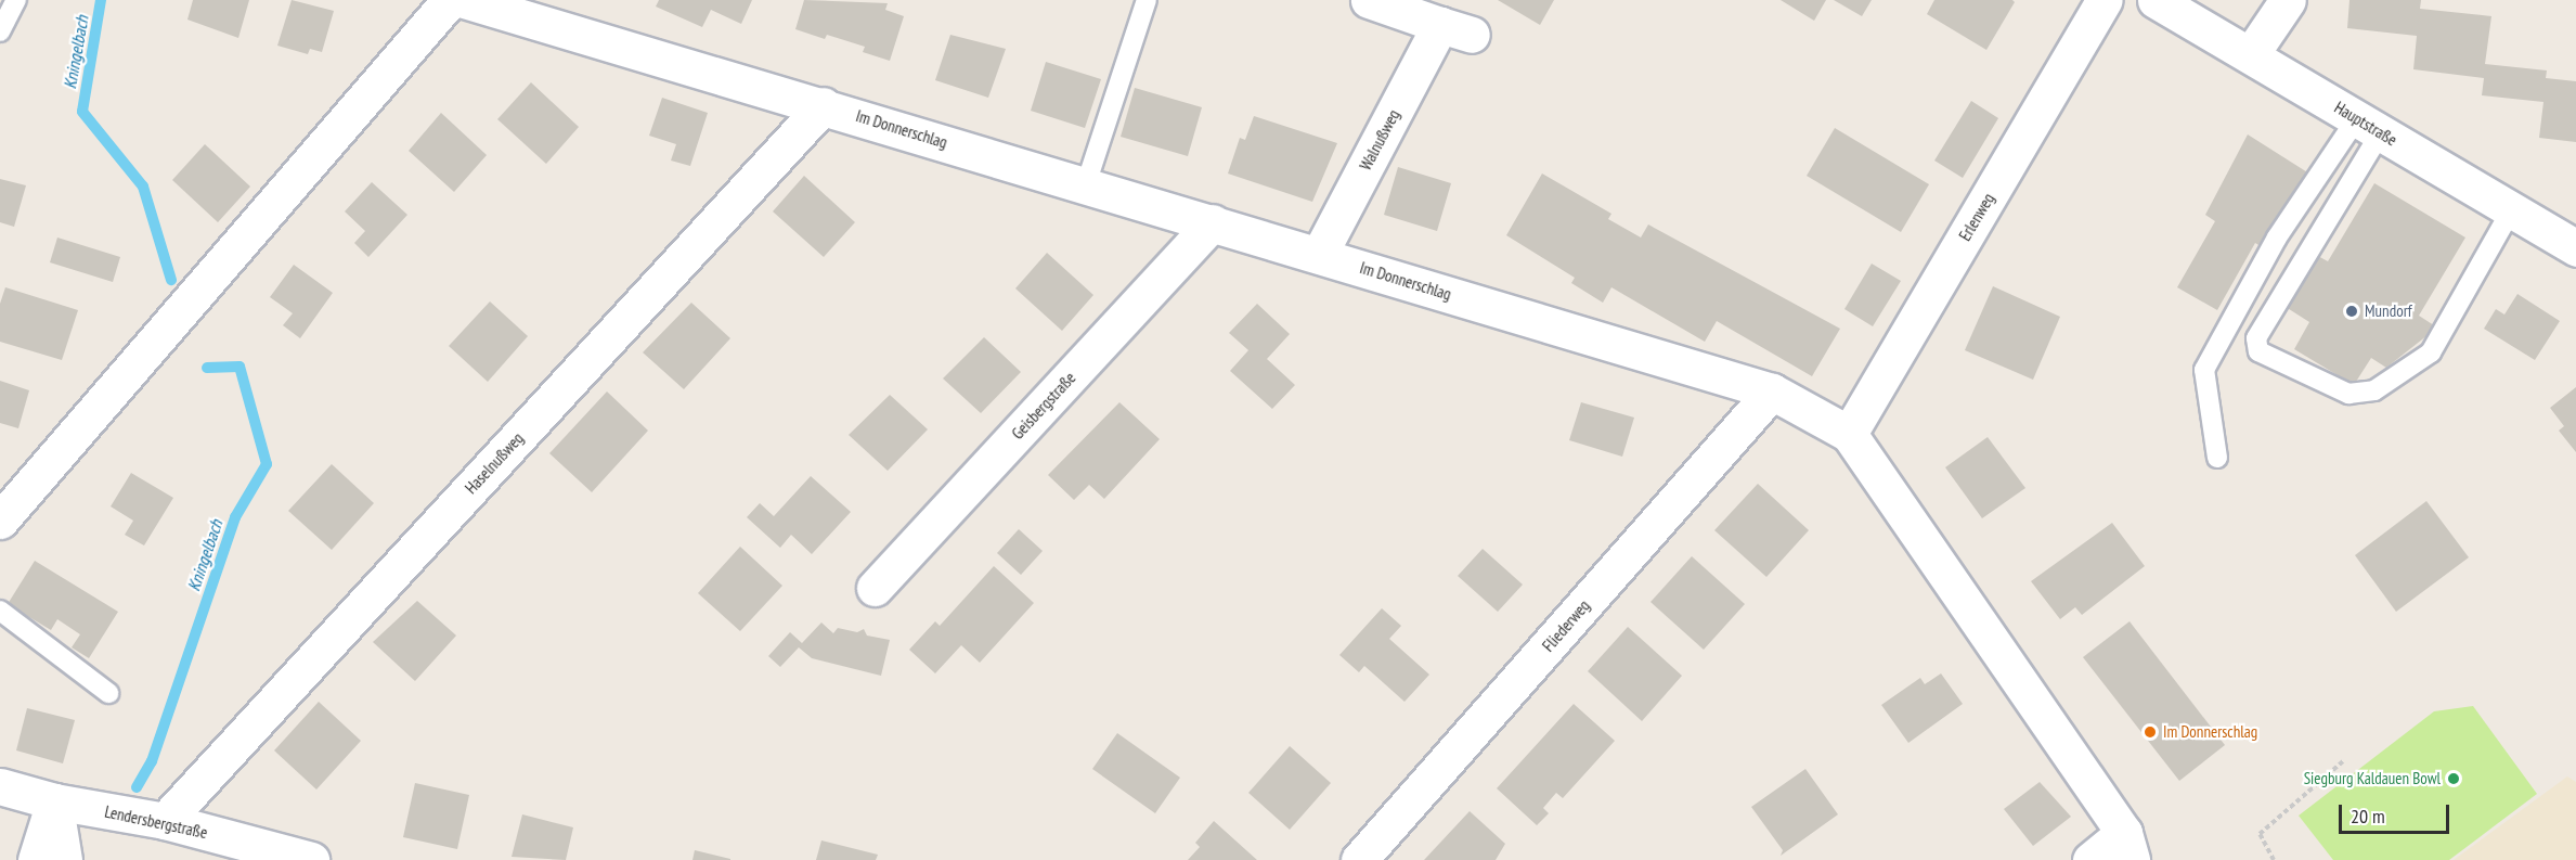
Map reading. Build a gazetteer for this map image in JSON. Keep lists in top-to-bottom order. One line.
{"streets":{"street":["Hauptstraße","Im Donnerschlag","Walnußweg","Erlenweg","Geisbergstraße","Haselnußweg","Fliederweg","Lendersbergstraße"]},"crossings":[["Im Donnerschlag","Walnußweg"],["Im Donnerschlag","Erlenweg"],["Im Donnerschlag","Geisbergstraße"],["Im Donnerschlag","Haselnußweg"],["Im Donnerschlag","Fliederweg"],["Haselnußweg","Lendersbergstraße"]],"water":["Kningelbach"],"places":["Mundorf","Im Donnerschlag","Siegburg Kaldauen Bowl"],"scale_bar":"20 m"}
